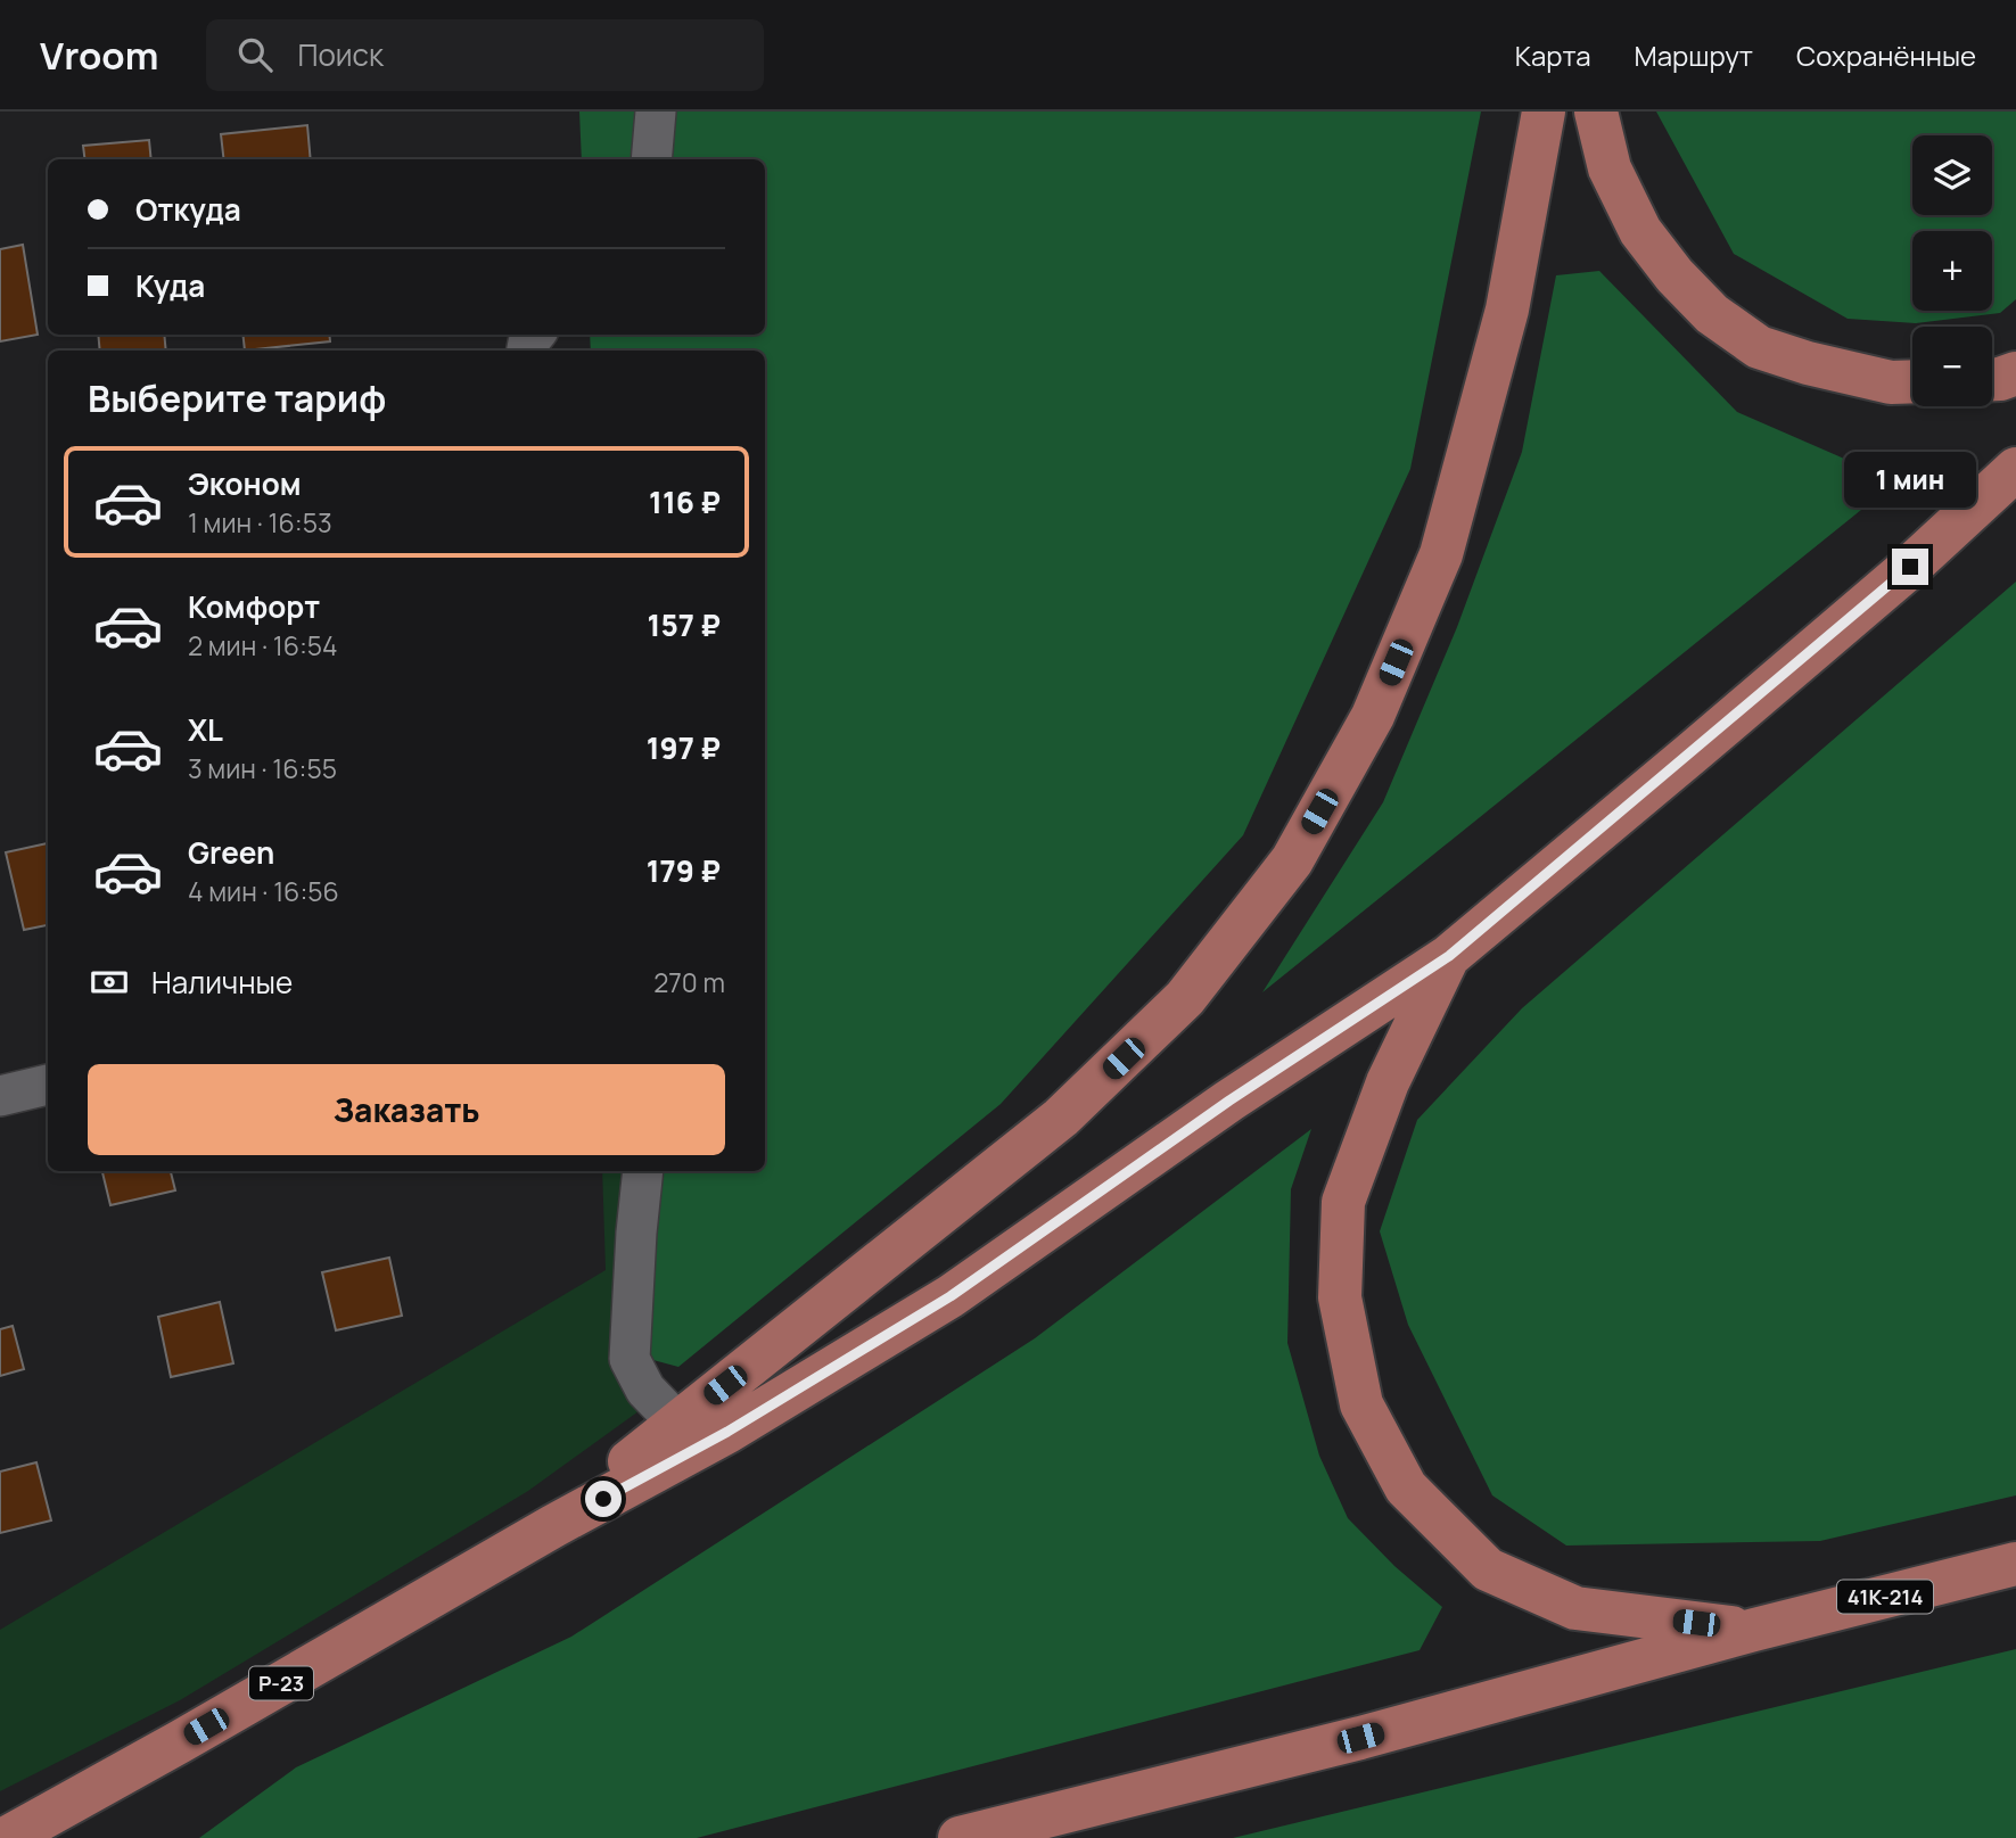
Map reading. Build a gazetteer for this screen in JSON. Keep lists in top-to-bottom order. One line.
{"streets":{"main road":["41К-214","Р-23"]},"crossings":[["41К-214","Р-23"]],"page":{"header":"Vroom","search":"Поиск","nav":["Карта","Маршрут","Сохранённые"],"map_buttons":["+","−"],"banner":["Откуда","Куда"],"heading":"Выберите тариф","list":[{"name":"Эконом","note":"1 мин · 16:53","value":"116 ₽"},{"name":"Комфорт","note":"2 мин · 16:54","value":"157 ₽"},{"name":"XL","note":"3 мин · 16:55","value":"197 ₽"},{"name":"Green","note":"4 мин · 16:56","value":"179 ₽"}],"bubble":"1 мин","pay":["Наличные","270 m"],"buttons":"Заказать"}}
